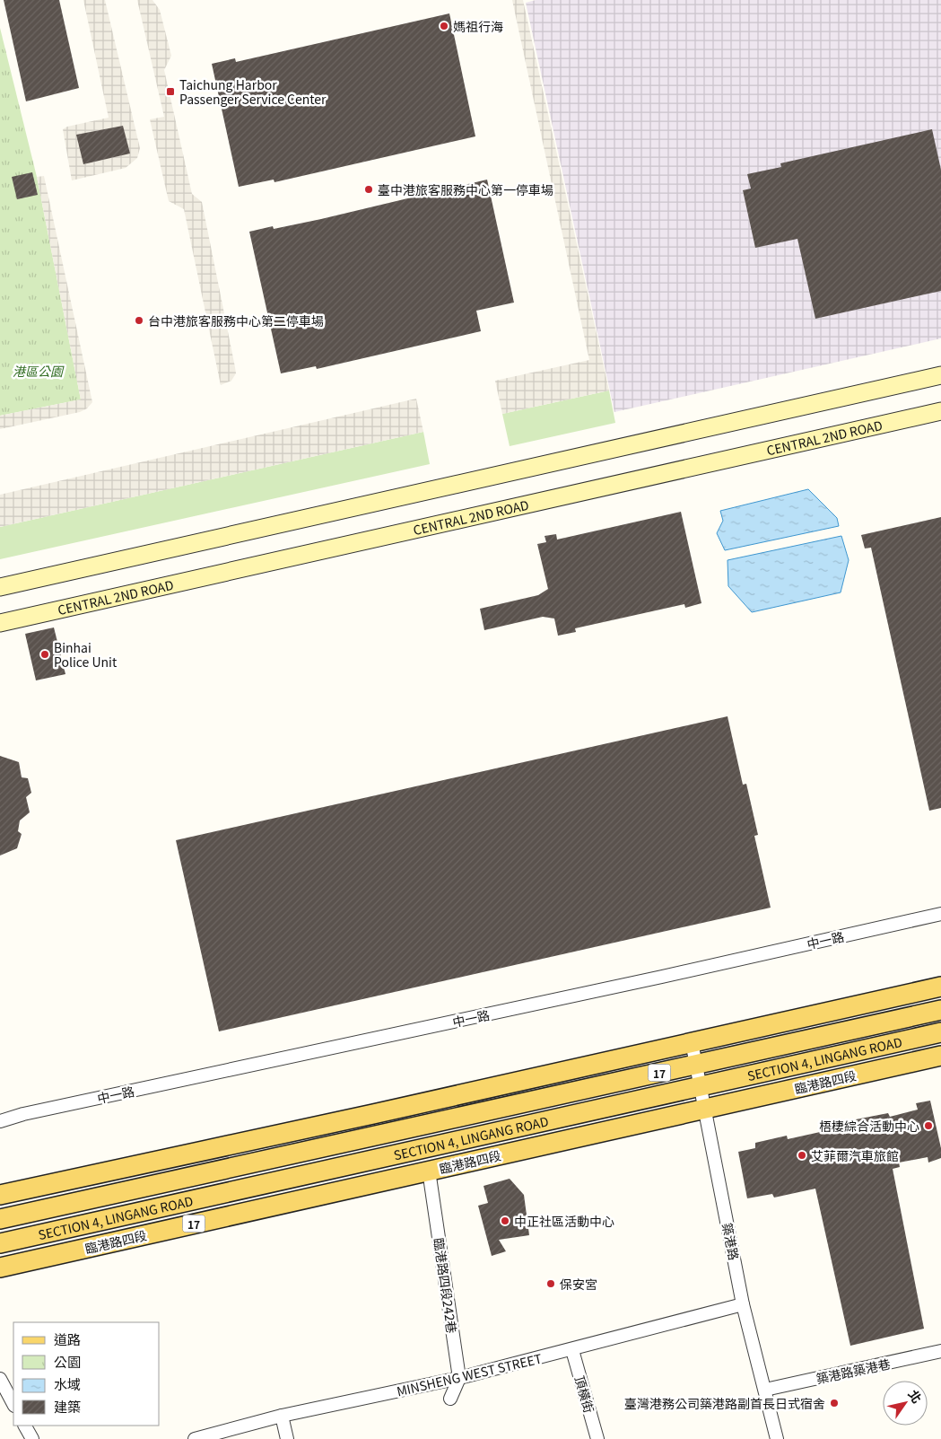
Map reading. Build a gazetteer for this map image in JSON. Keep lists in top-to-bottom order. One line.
{"streets":{"main road":["SECTION 4, LINGANG ROAD","17","臨港路四段"],"street":["CENTRAL 2ND ROAD","中一路","築港路","臨港路四段242巷","築港路築港巷","MINSHENG WEST STREET","頂橫街"]},"crossings":[["SECTION 4, LINGANG ROAD","築港路"],["17","築港路"],["臨港路四段","築港路"],["臨港路四段","臨港路四段242巷"],["築港路","築港路築港巷"],["築港路","MINSHENG WEST STREET"],["臨港路四段242巷","MINSHENG WEST STREET"],["MINSHENG WEST STREET","頂橫街"]],"parks":["港區公園"],"places":{"other":["媽祖行海","臺中港旅客服務中心第一停車場","台中港旅客服務中心第二停車場","Binhai Police Unit","梧棲綜合活動中心","艾菲爾汽車旅館","中正社區活動中心","保安宮","臺灣港務公司築港路副首長日式宿舍"],"transit":["Taichung Harbor Passenger Service Center"]},"legend":["道路","公園","水域","建築"],"north":"top right"}
